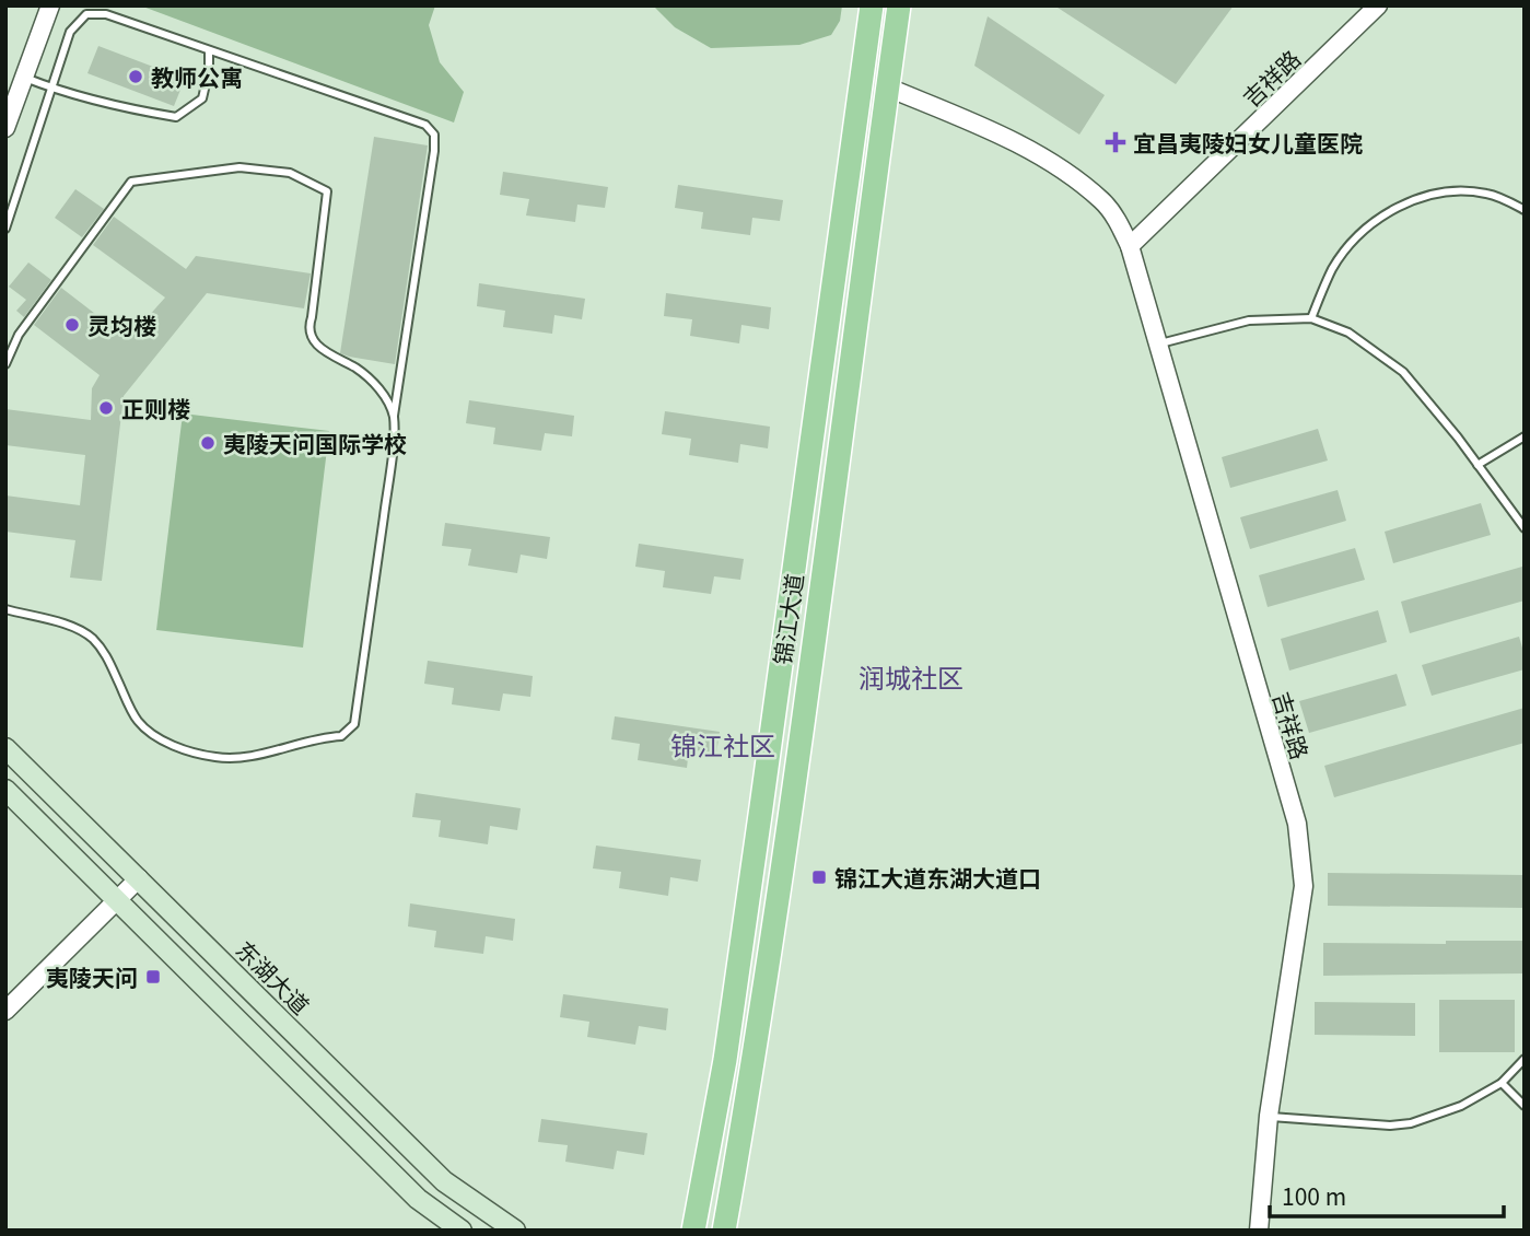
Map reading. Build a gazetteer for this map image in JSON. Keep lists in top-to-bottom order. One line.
{"streets":{"main road":["锦江大道","东湖大道"],"street":["吉祥路"]},"crossings":[["吉祥路","锦江大道"]],"districts":["润城社区","锦江社区"],"places":{"other":["教师公寓","灵均楼","正则楼","夷陵天问国际学校"],"health":["宜昌夷陵妇女儿童医院"],"transit":["锦江大道东湖大道口","夷陵天问"]},"scale_bar":"100 m"}
